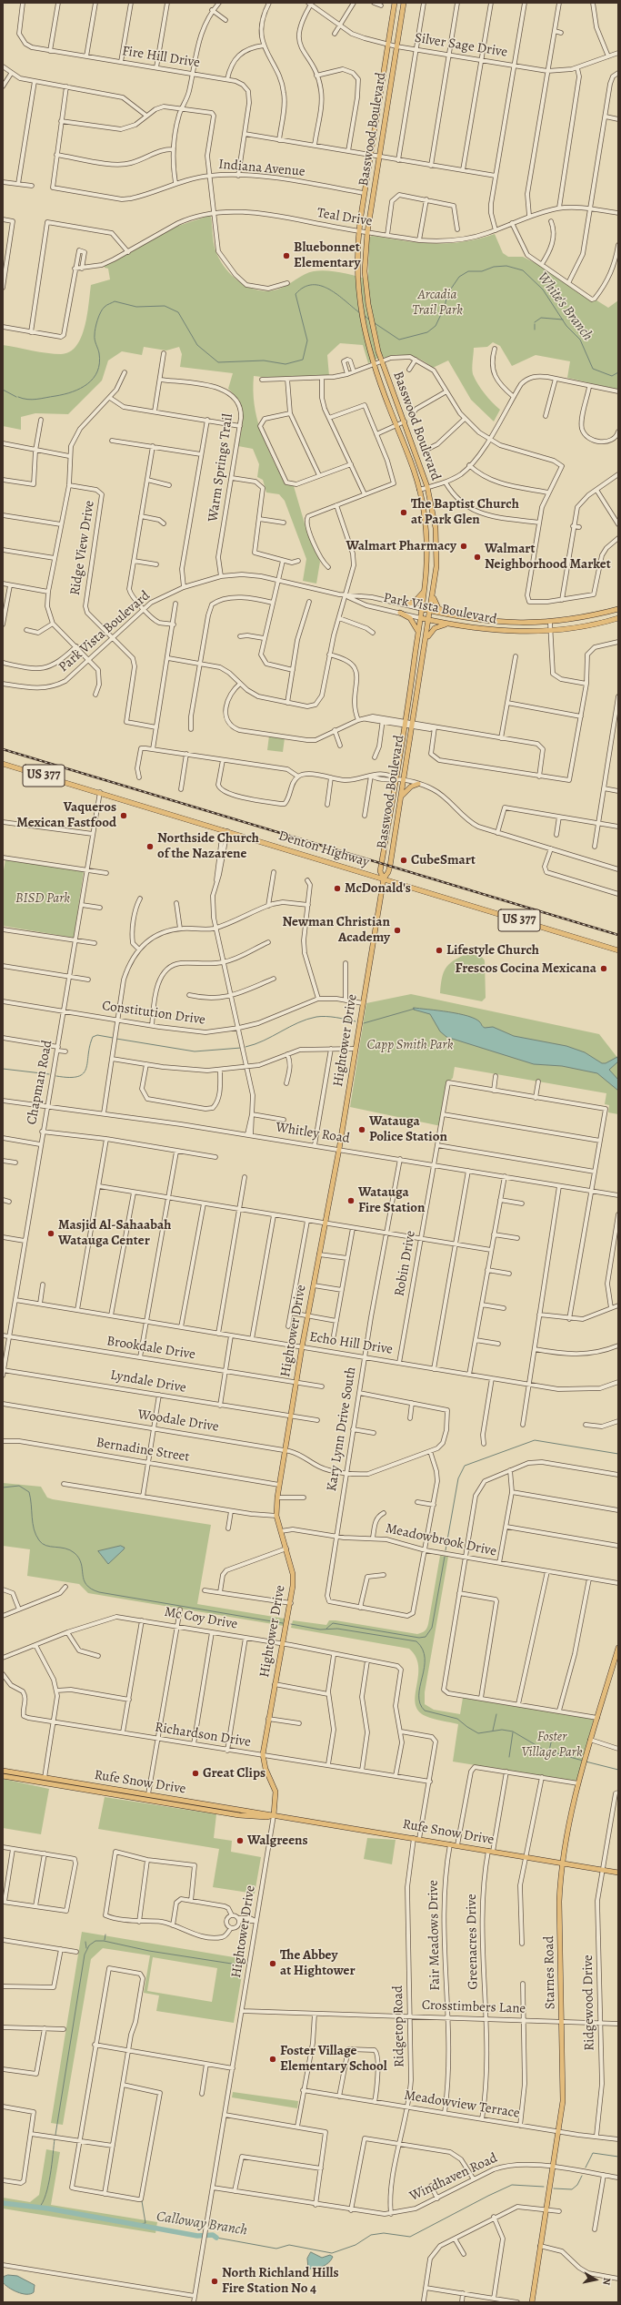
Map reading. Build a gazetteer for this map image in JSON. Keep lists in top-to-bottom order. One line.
{"streets":{"main road":["Basswood Boulevard","Park Vista Boulevard","US 377","Denton Highway","Hightower Drive","Rufe Snow Drive","Starnes Road"],"street":["Silver Sage Drive","Fire Hill Drive","Indiana Avenue","Teal Drive","Warm Springs Trail","Ridge View Drive","Constitution Drive","Chapman Road","Whitley Road","Robin Drive","Echo Hill Drive","Brookdale Drive","Lyndale Drive","Woodale Drive","Kary Lynn Drive South","Bernadine Street","Meadowbrook Drive","Mc Coy Drive","Richardson Drive","Fair Meadows Drive","Greenacres Drive","Ridgewood Drive","Crosstimbers Lane","Ridgetop Road","Meadowview Terrace","Windhaven Road"]},"crossings":[["Silver Sage Drive","Basswood Boulevard"],["Fire Hill Drive","Indiana Avenue"],["Basswood Boulevard","Indiana Avenue"],["Basswood Boulevard","Teal Drive"],["Basswood Boulevard","Park Vista Boulevard"],["Basswood Boulevard","Denton Highway"],["Basswood Boulevard","Hightower Drive"],["Warm Springs Trail","Park Vista Boulevard"],["Ridge View Drive","Park Vista Boulevard"],["Denton Highway","Hightower Drive"],["Denton Highway","Chapman Road"],["Constitution Drive","Hightower Drive"],["Constitution Drive","Chapman Road"],["Hightower Drive","Whitley Road"],["Hightower Drive","Echo Hill Drive"],["Hightower Drive","Brookdale Drive"],["Hightower Drive","Lyndale Drive"],["Hightower Drive","Woodale Drive"],["Hightower Drive","Bernadine Street"],["Hightower Drive","Meadowbrook Drive"],["Hightower Drive","Mc Coy Drive"],["Hightower Drive","Richardson Drive"],["Hightower Drive","Rufe Snow Drive"],["Hightower Drive","Crosstimbers Lane"],["Hightower Drive","Windhaven Road"],["Chapman Road","Whitley Road"],["Chapman Road","Echo Hill Drive"],["Chapman Road","Brookdale Drive"],["Chapman Road","Lyndale Drive"],["Whitley Road","Robin Drive"],["Whitley Road","Kary Lynn Drive South"],["Robin Drive","Echo Hill Drive"],["Echo Hill Drive","Kary Lynn Drive South"],["Woodale Drive","Kary Lynn Drive South"],["Kary Lynn Drive South","Meadowbrook Drive"],["Mc Coy Drive","Ridgetop Road"],["Richardson Drive","Ridgetop Road"],["Rufe Snow Drive","Fair Meadows Drive"],["Rufe Snow Drive","Greenacres Drive"],["Rufe Snow Drive","Starnes Road"],["Rufe Snow Drive","Ridgewood Drive"],["Rufe Snow Drive","Ridgetop Road"],["Fair Meadows Drive","Crosstimbers Lane"],["Fair Meadows Drive","Meadowview Terrace"],["Greenacres Drive","Crosstimbers Lane"],["Greenacres Drive","Meadowview Terrace"],["Starnes Road","Crosstimbers Lane"],["Starnes Road","Meadowview Terrace"],["Starnes Road","Windhaven Road"],["Ridgewood Drive","Crosstimbers Lane"],["Ridgewood Drive","Meadowview Terrace"],["Crosstimbers Lane","Ridgetop Road"],["Ridgetop Road","Meadowview Terrace"],["Ridgetop Road","Windhaven Road"]],"water":["White's Branch","Calloway Branch"],"parks":["Arcadia Trail Park","BISD Park","Capp Smith Park","Foster Village Park"],"places":["Bluebonnet Elementary","The Baptist Church at Park Glen","Walmart Pharmacy","Walmart Neighborhood Market","Vaqueros Mexican Fastfood","Northside Church of the Nazarene","CubeSmart","McDonald's","Newman Christian Academy","Lifestyle Church","Frescos Cocina Mexicana","Watauga Police Station","Watauga Fire Station","Masjid Al-Sahaabah Watauga Center","Great Clips","Walgreens","The Abbey at Hightower","Foster Village Elementary School","North Richland Hills Fire Station No 4"],"north":"right"}
